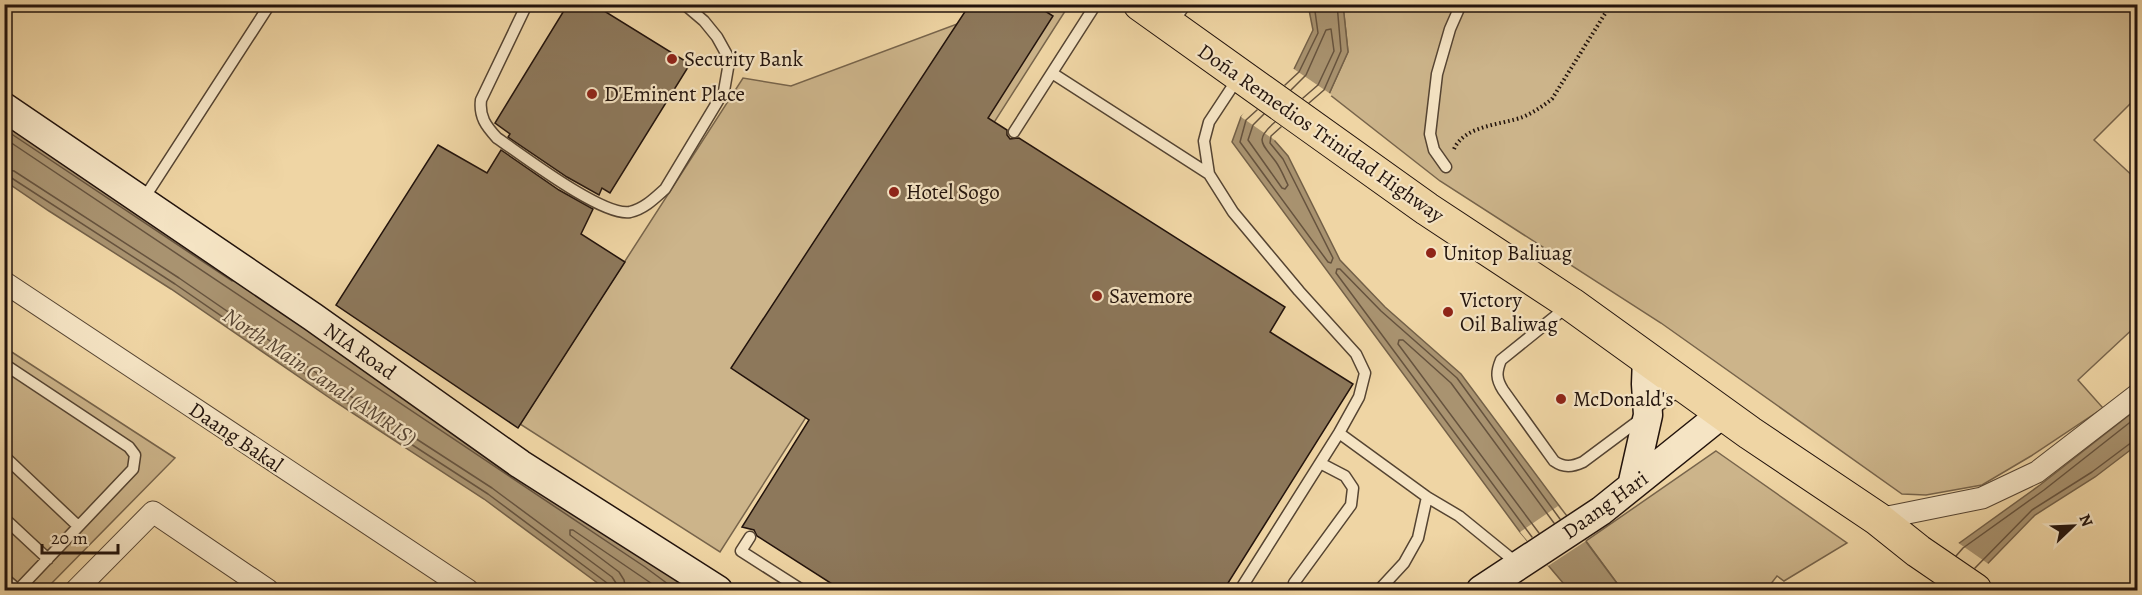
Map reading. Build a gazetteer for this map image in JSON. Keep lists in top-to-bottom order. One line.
{"streets":{"highway":["Doña Remedios Trinidad Highway"],"street":["NIA Road","Daang Bakal","Daang Hari"]},"crossings":[["Doña Remedios Trinidad Highway","Daang Hari"]],"water":["North Main Canal (AMRIS)"],"places":["Security Bank","D'Eminent Place","Hotel Sogo","Unitop Baliuag","Savemore","Victory Oil Baliwag","McDonald's"],"scale_bar":"20 m","north":"top right"}
